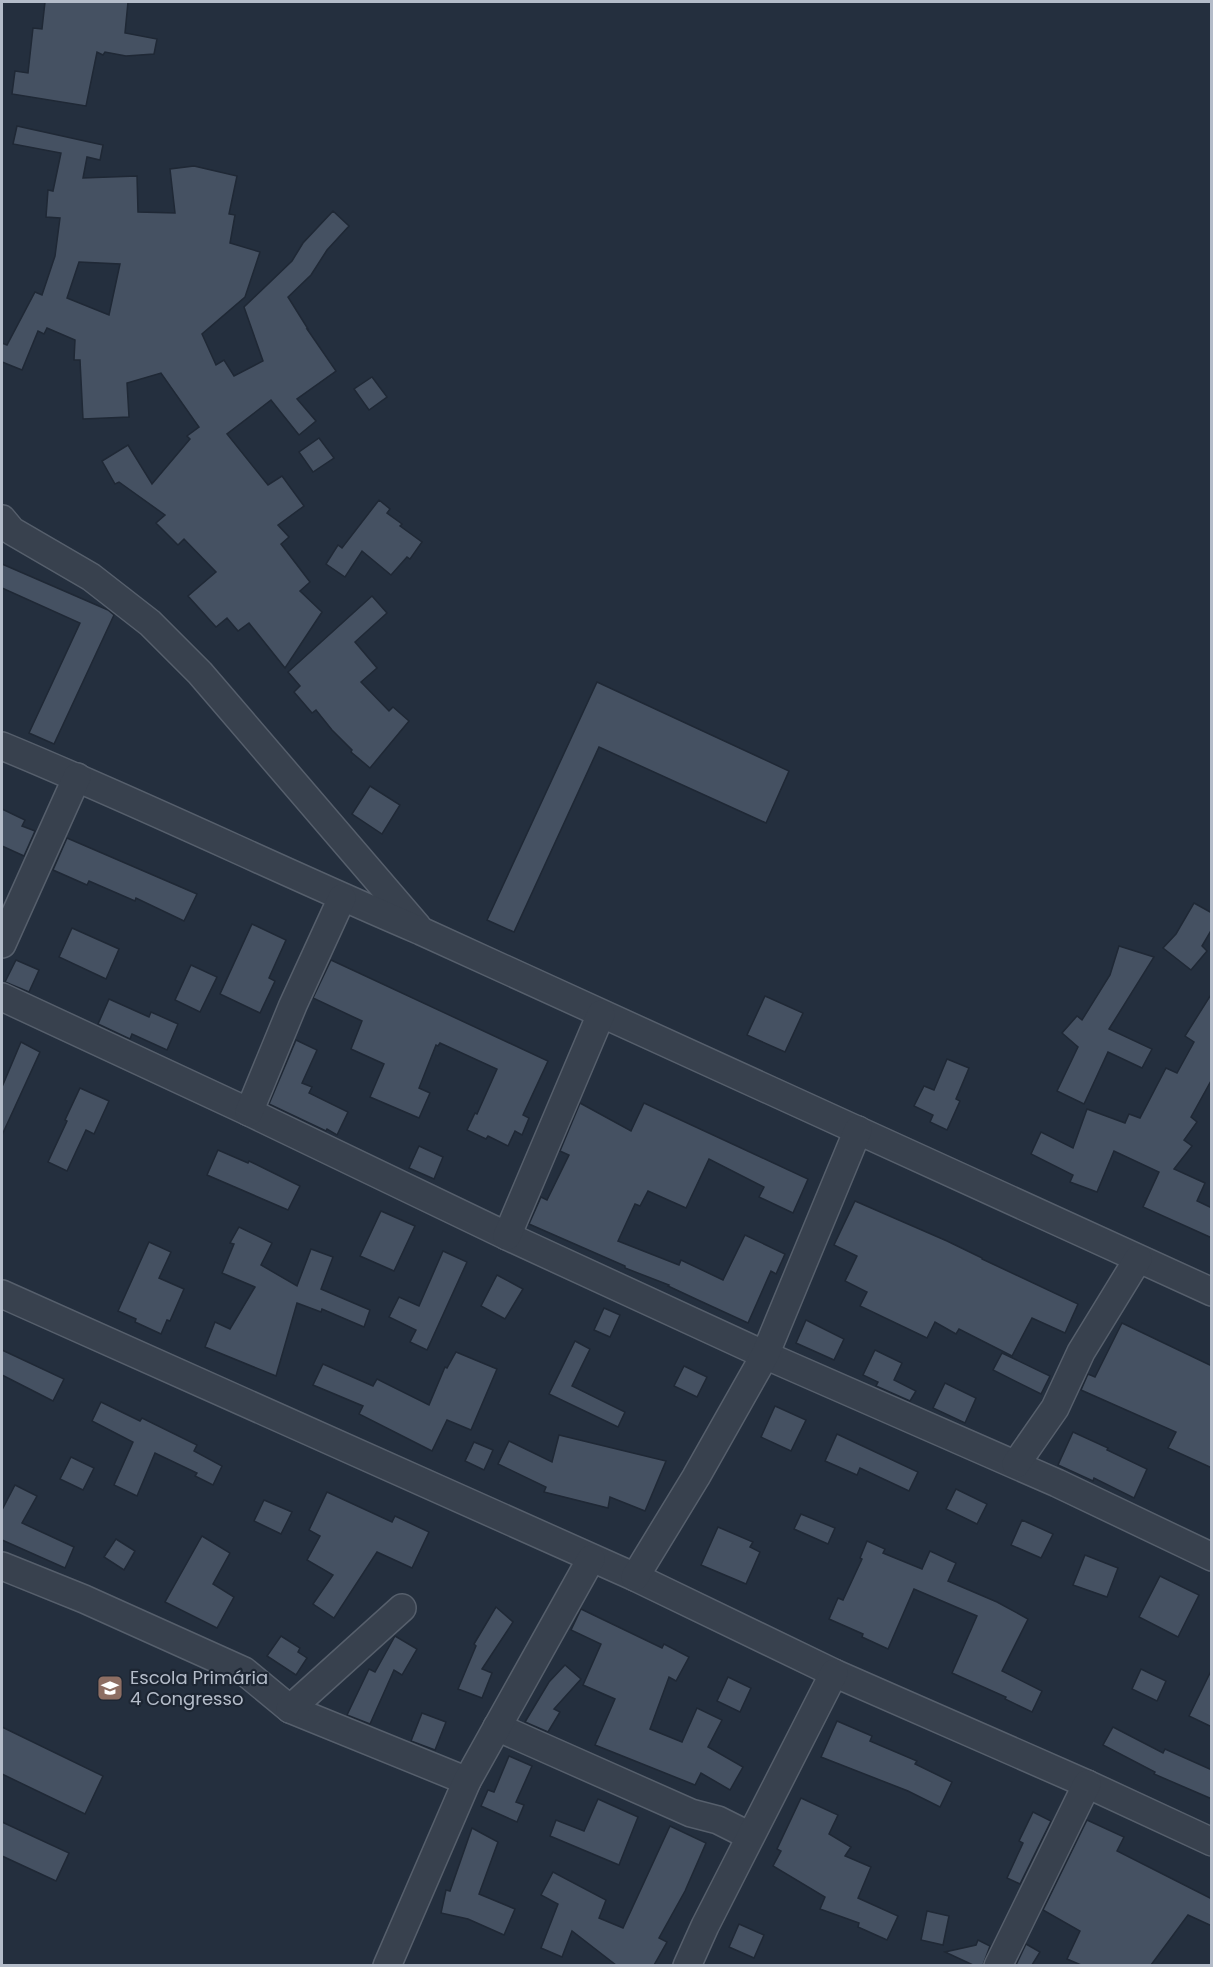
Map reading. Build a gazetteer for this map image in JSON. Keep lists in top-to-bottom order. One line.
{"places":{"school or university":["Escola Primária 4 Congresso"]}}
